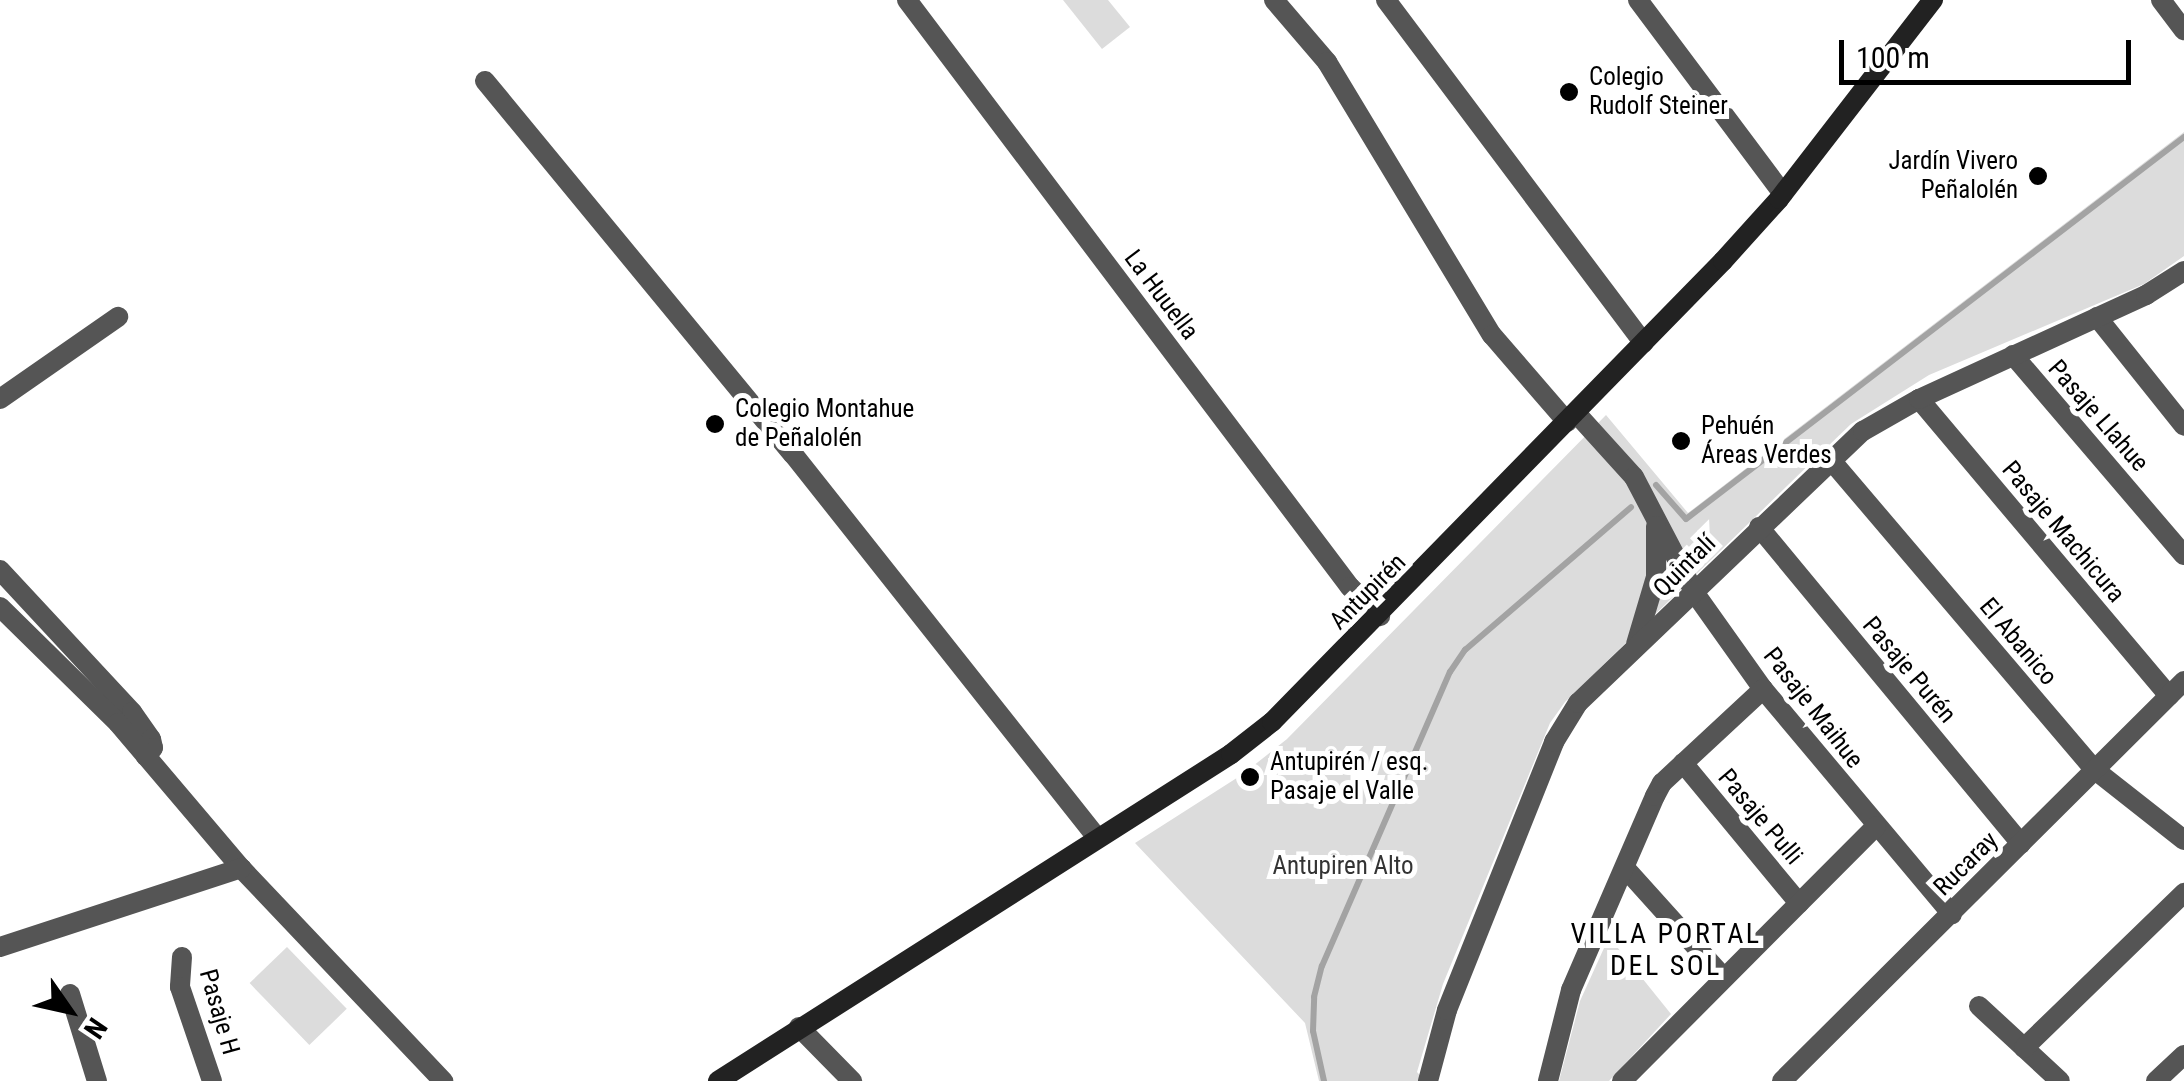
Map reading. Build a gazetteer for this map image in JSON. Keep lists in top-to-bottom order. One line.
{"streets":{"street":["La Huuella","Pasaje Llahue","Pasaje Machicura","Quintalí","Antupirén","El Abanico","Pasaje Purén","Pasaje Maihue","Pasaje Pulli","Rucaray","Pasaje H"]},"crossings":[["La Huuella","Antupirén"],["Pasaje Llahue","Quintalí"],["Pasaje Machicura","Quintalí"],["Pasaje Machicura","Rucaray"],["Quintalí","El Abanico"],["Quintalí","Pasaje Purén"],["Quintalí","Pasaje Maihue"],["Antupirén","Pasaje Maihue"],["El Abanico","Rucaray"],["Pasaje Purén","Rucaray"],["Pasaje Maihue","Rucaray"]],"districts":["VILLA PORTAL DEL SOL"],"parks":["Antupiren Alto"],"places":["Colegio Rudolf Steiner","Jardín Vivero Peñalolén","Colegio Montahue de Peñalolén","Pehuén Áreas Verdes","Antupirén / esq. Pasaje el Valle"],"scale_bar":"100 m","north":"bottom right"}
